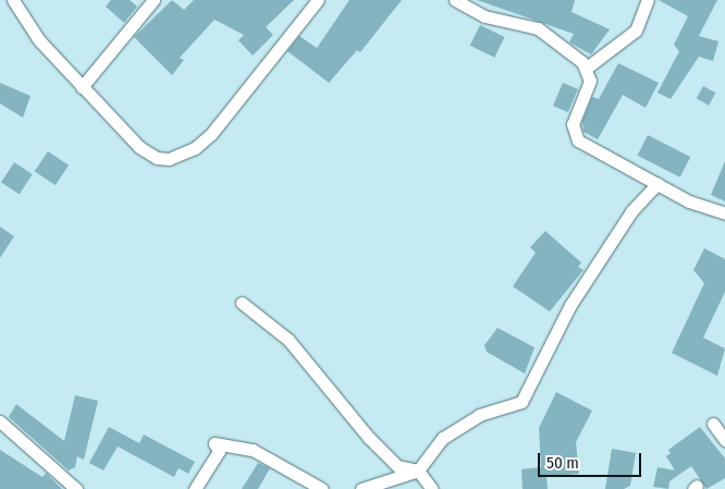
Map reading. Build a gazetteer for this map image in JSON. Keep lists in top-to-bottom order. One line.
{"scale_bar":"50 m"}
